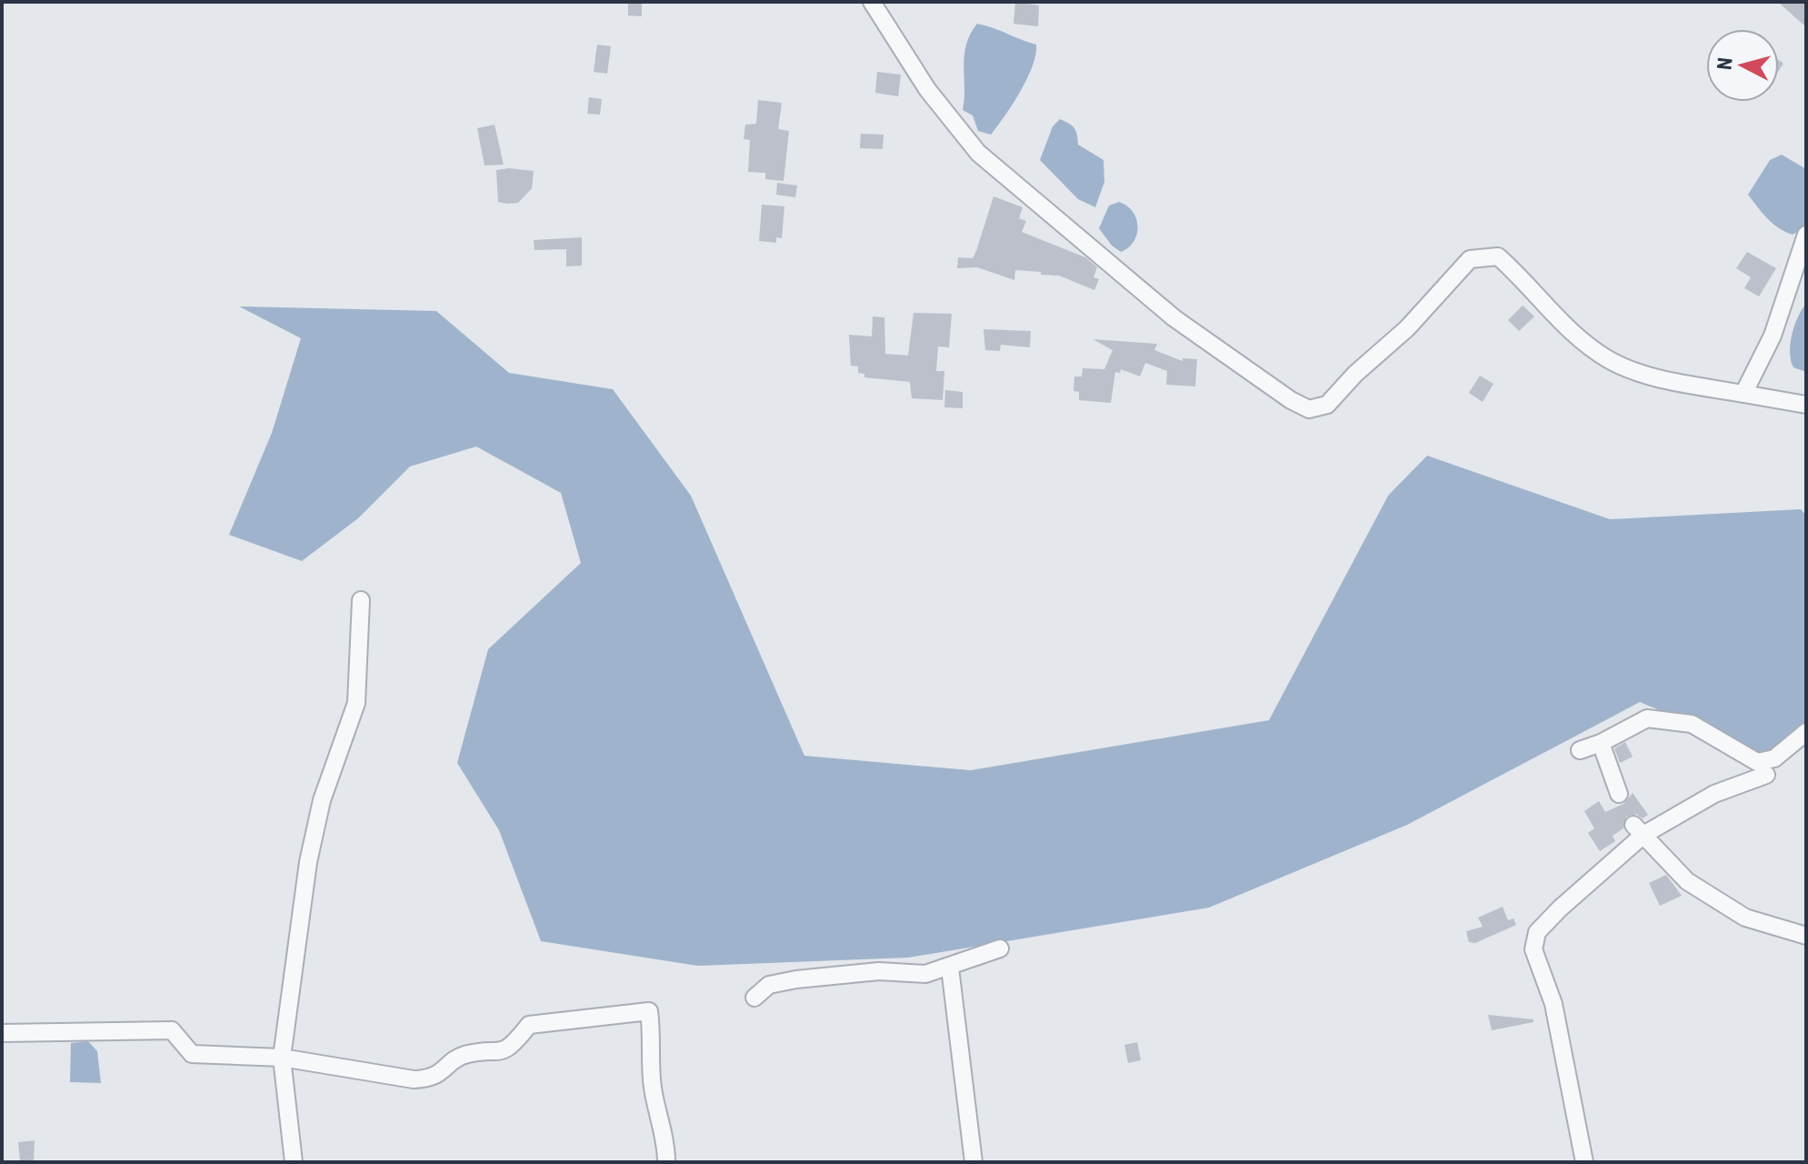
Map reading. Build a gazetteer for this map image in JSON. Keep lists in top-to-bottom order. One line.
{"north":"left"}
